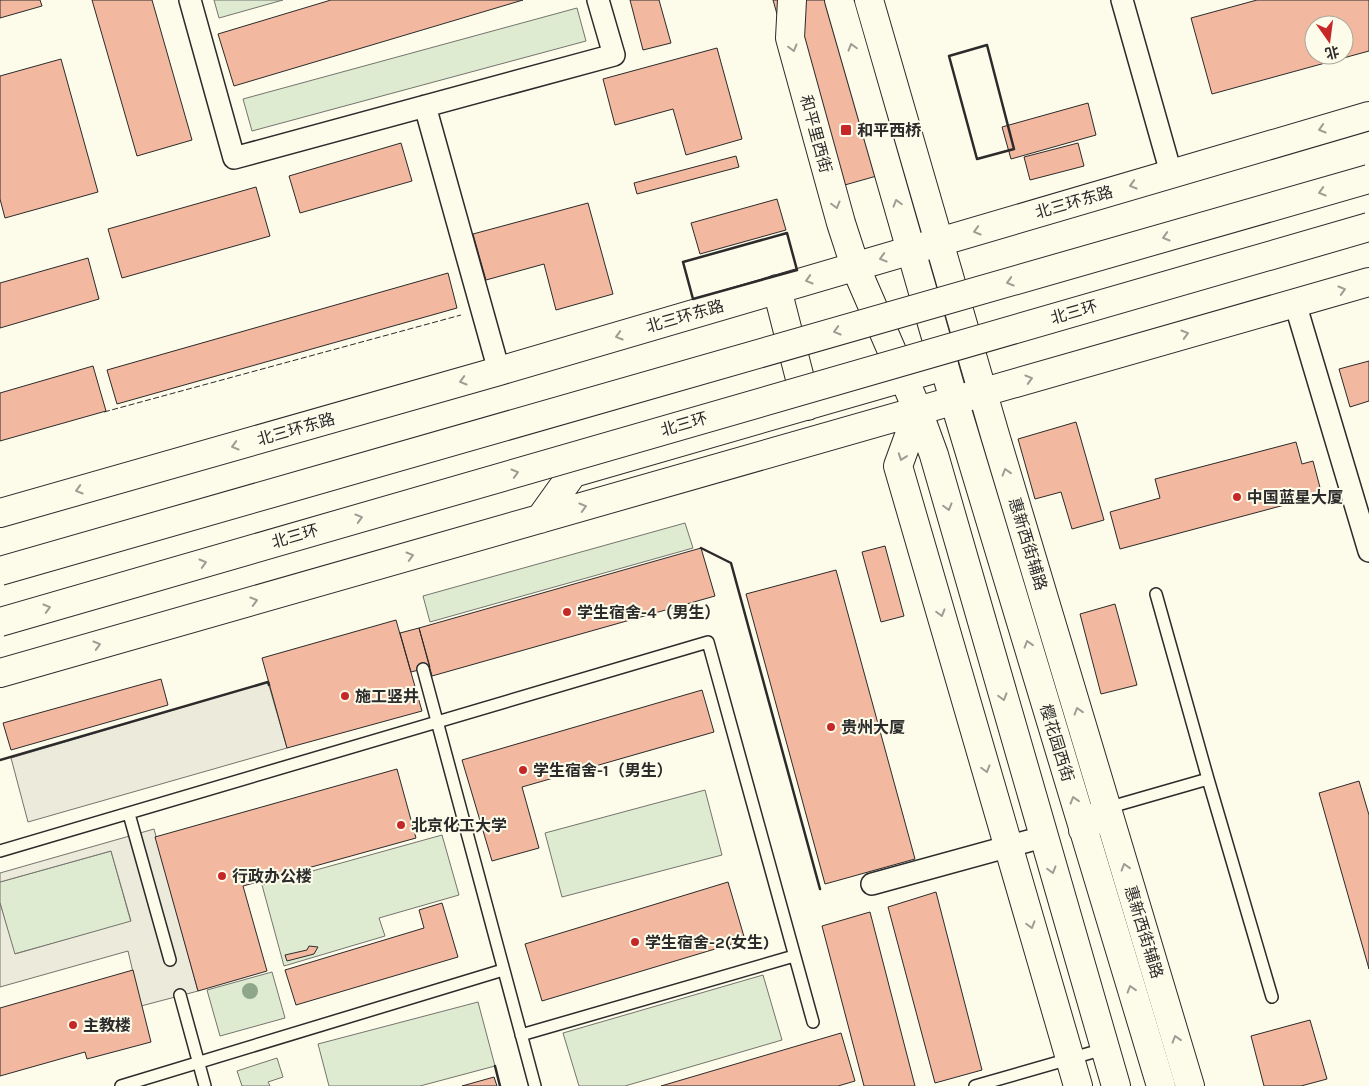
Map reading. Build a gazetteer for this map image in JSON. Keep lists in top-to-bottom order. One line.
{"streets":{"main road":["和平里西街","北三环东路","北三环","惠新西街辅路","樱花园西街"]},"crossings":[["和平里西街","北三环东路"],["北三环东路","惠新西街辅路"],["北三环东路","樱花园西街"]],"places":{"transit":["和平西桥"],"other":["中国蓝星大厦","学生宿舍-4（男生）","施工竖井","贵州大厦","学生宿舍-1（男生）","北京化工大学","行政办公楼","学生宿舍-2(女生)","主教楼"]},"north":"bottom"}
